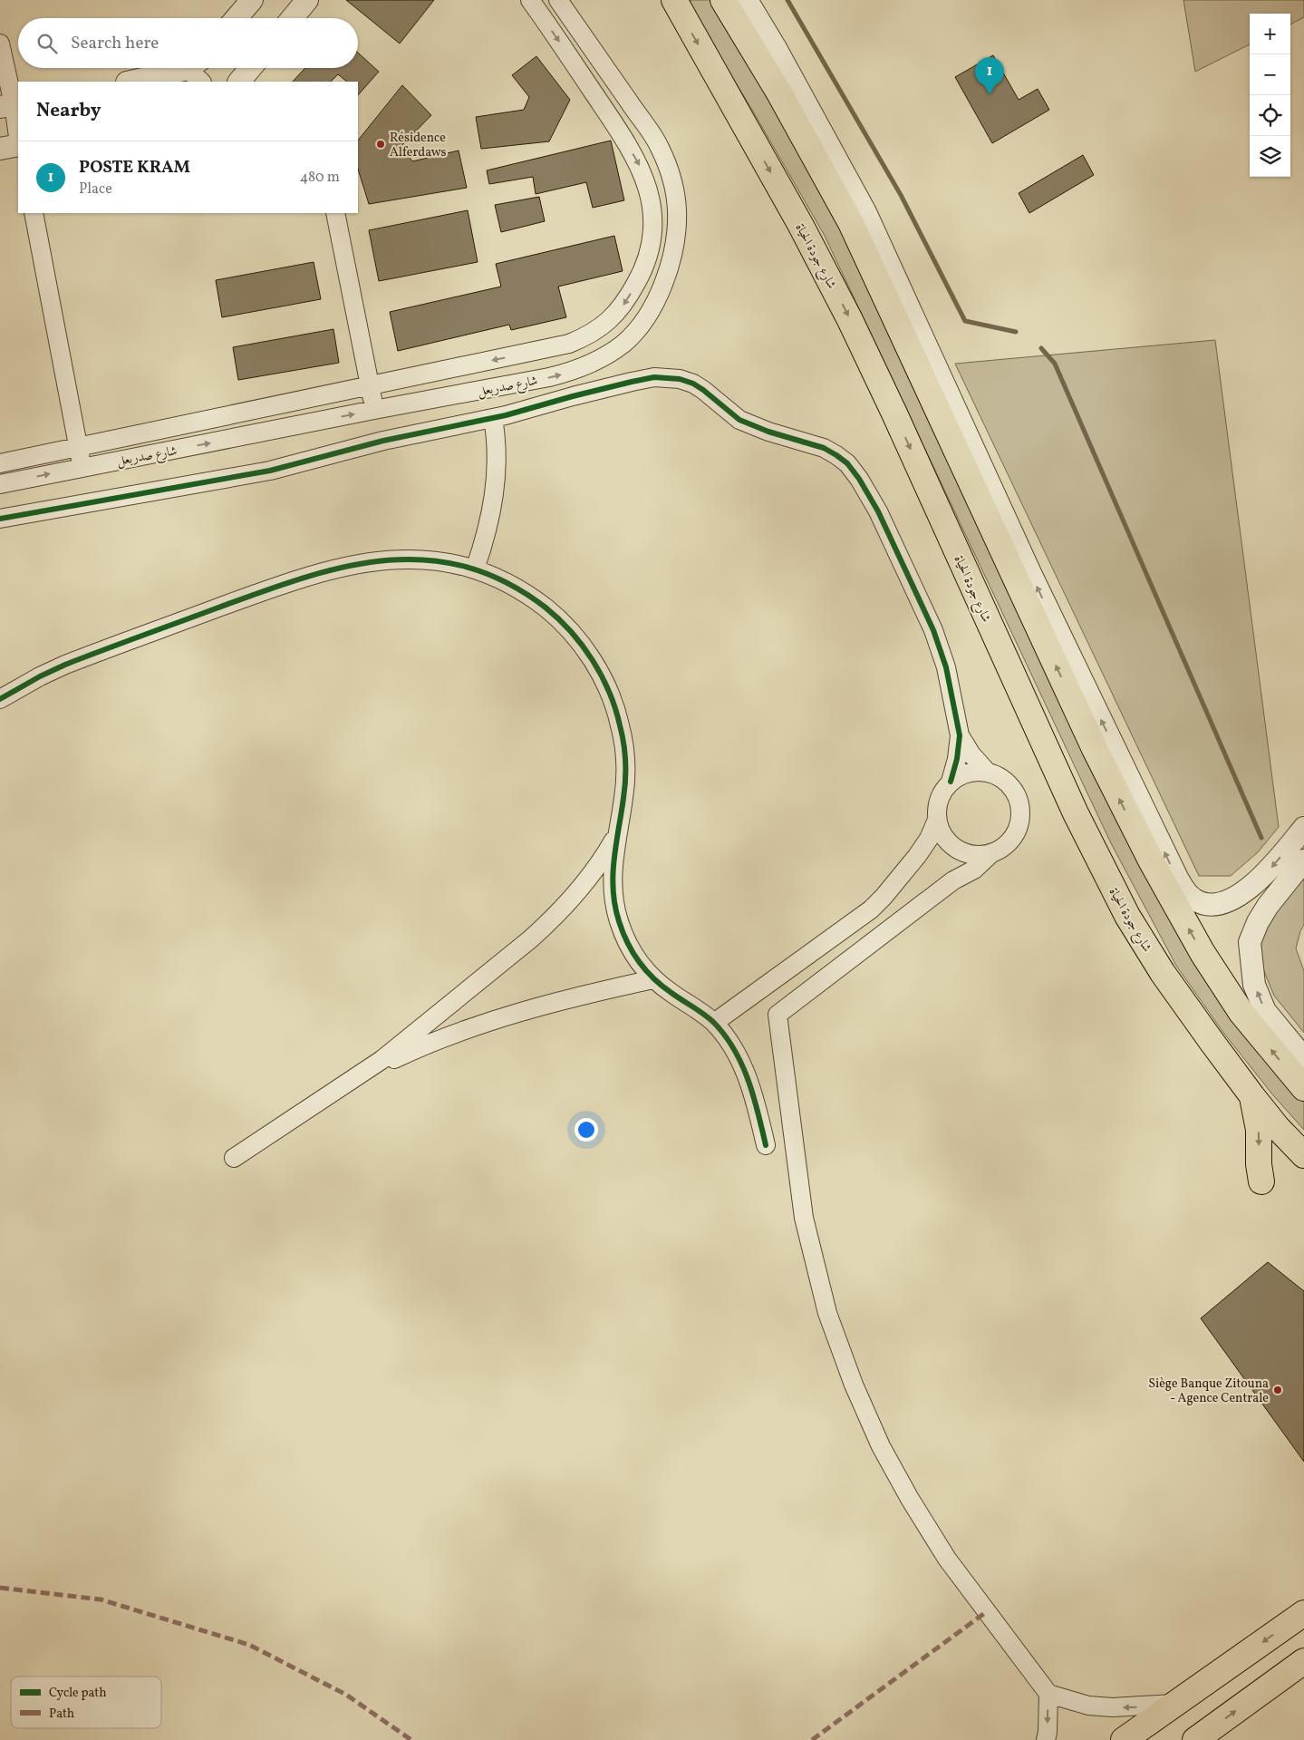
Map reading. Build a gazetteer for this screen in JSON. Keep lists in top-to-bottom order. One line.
{"streets":{"highway":["شارع جودة الحياة"],"street":["شارع صدربعل"]},"places":["Résidence Alferdaws","Siège Banque Zitouna - Agence Centrale"],"legend":["Cycle path","Path"],"page":{"map_buttons":["+","−"],"search":"Search here","pins":"1","heading":"Nearby","list":[{"mark":"1","name":"POSTE KRAM","note":"Place","value":"480 m"}]}}
